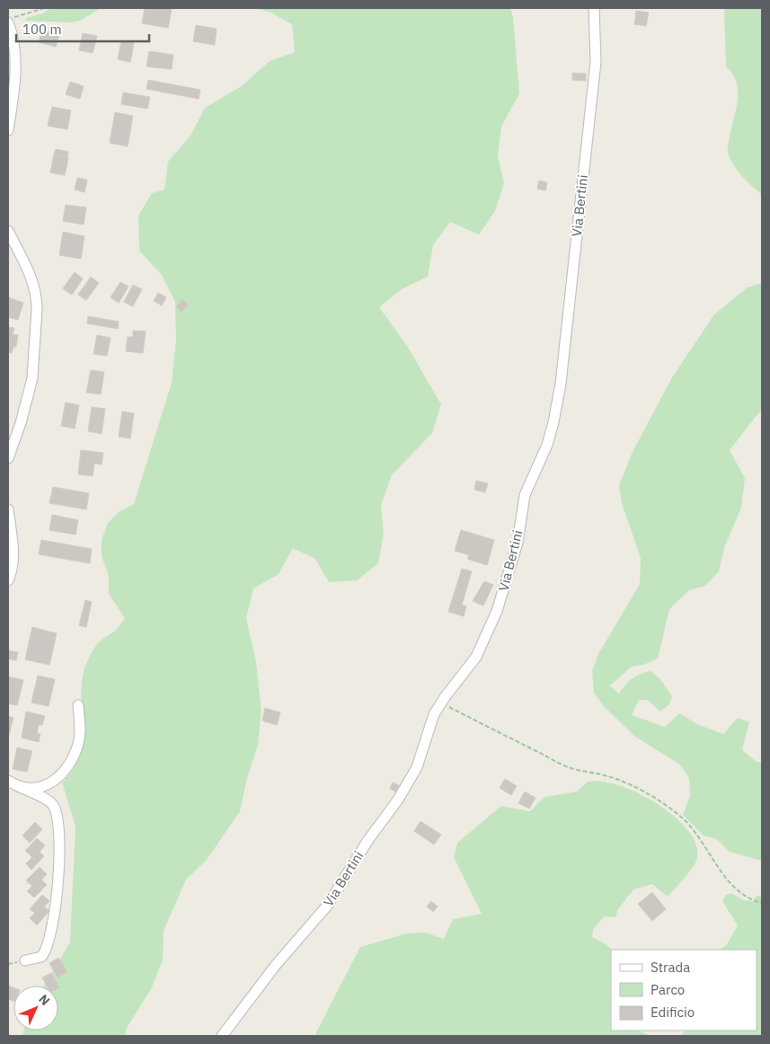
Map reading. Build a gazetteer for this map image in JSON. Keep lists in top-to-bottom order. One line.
{"streets":{"street":["Via Bertini"]},"legend":["Strada","Parco","Edificio"],"scale_bar":"100 m","north":"top right"}
